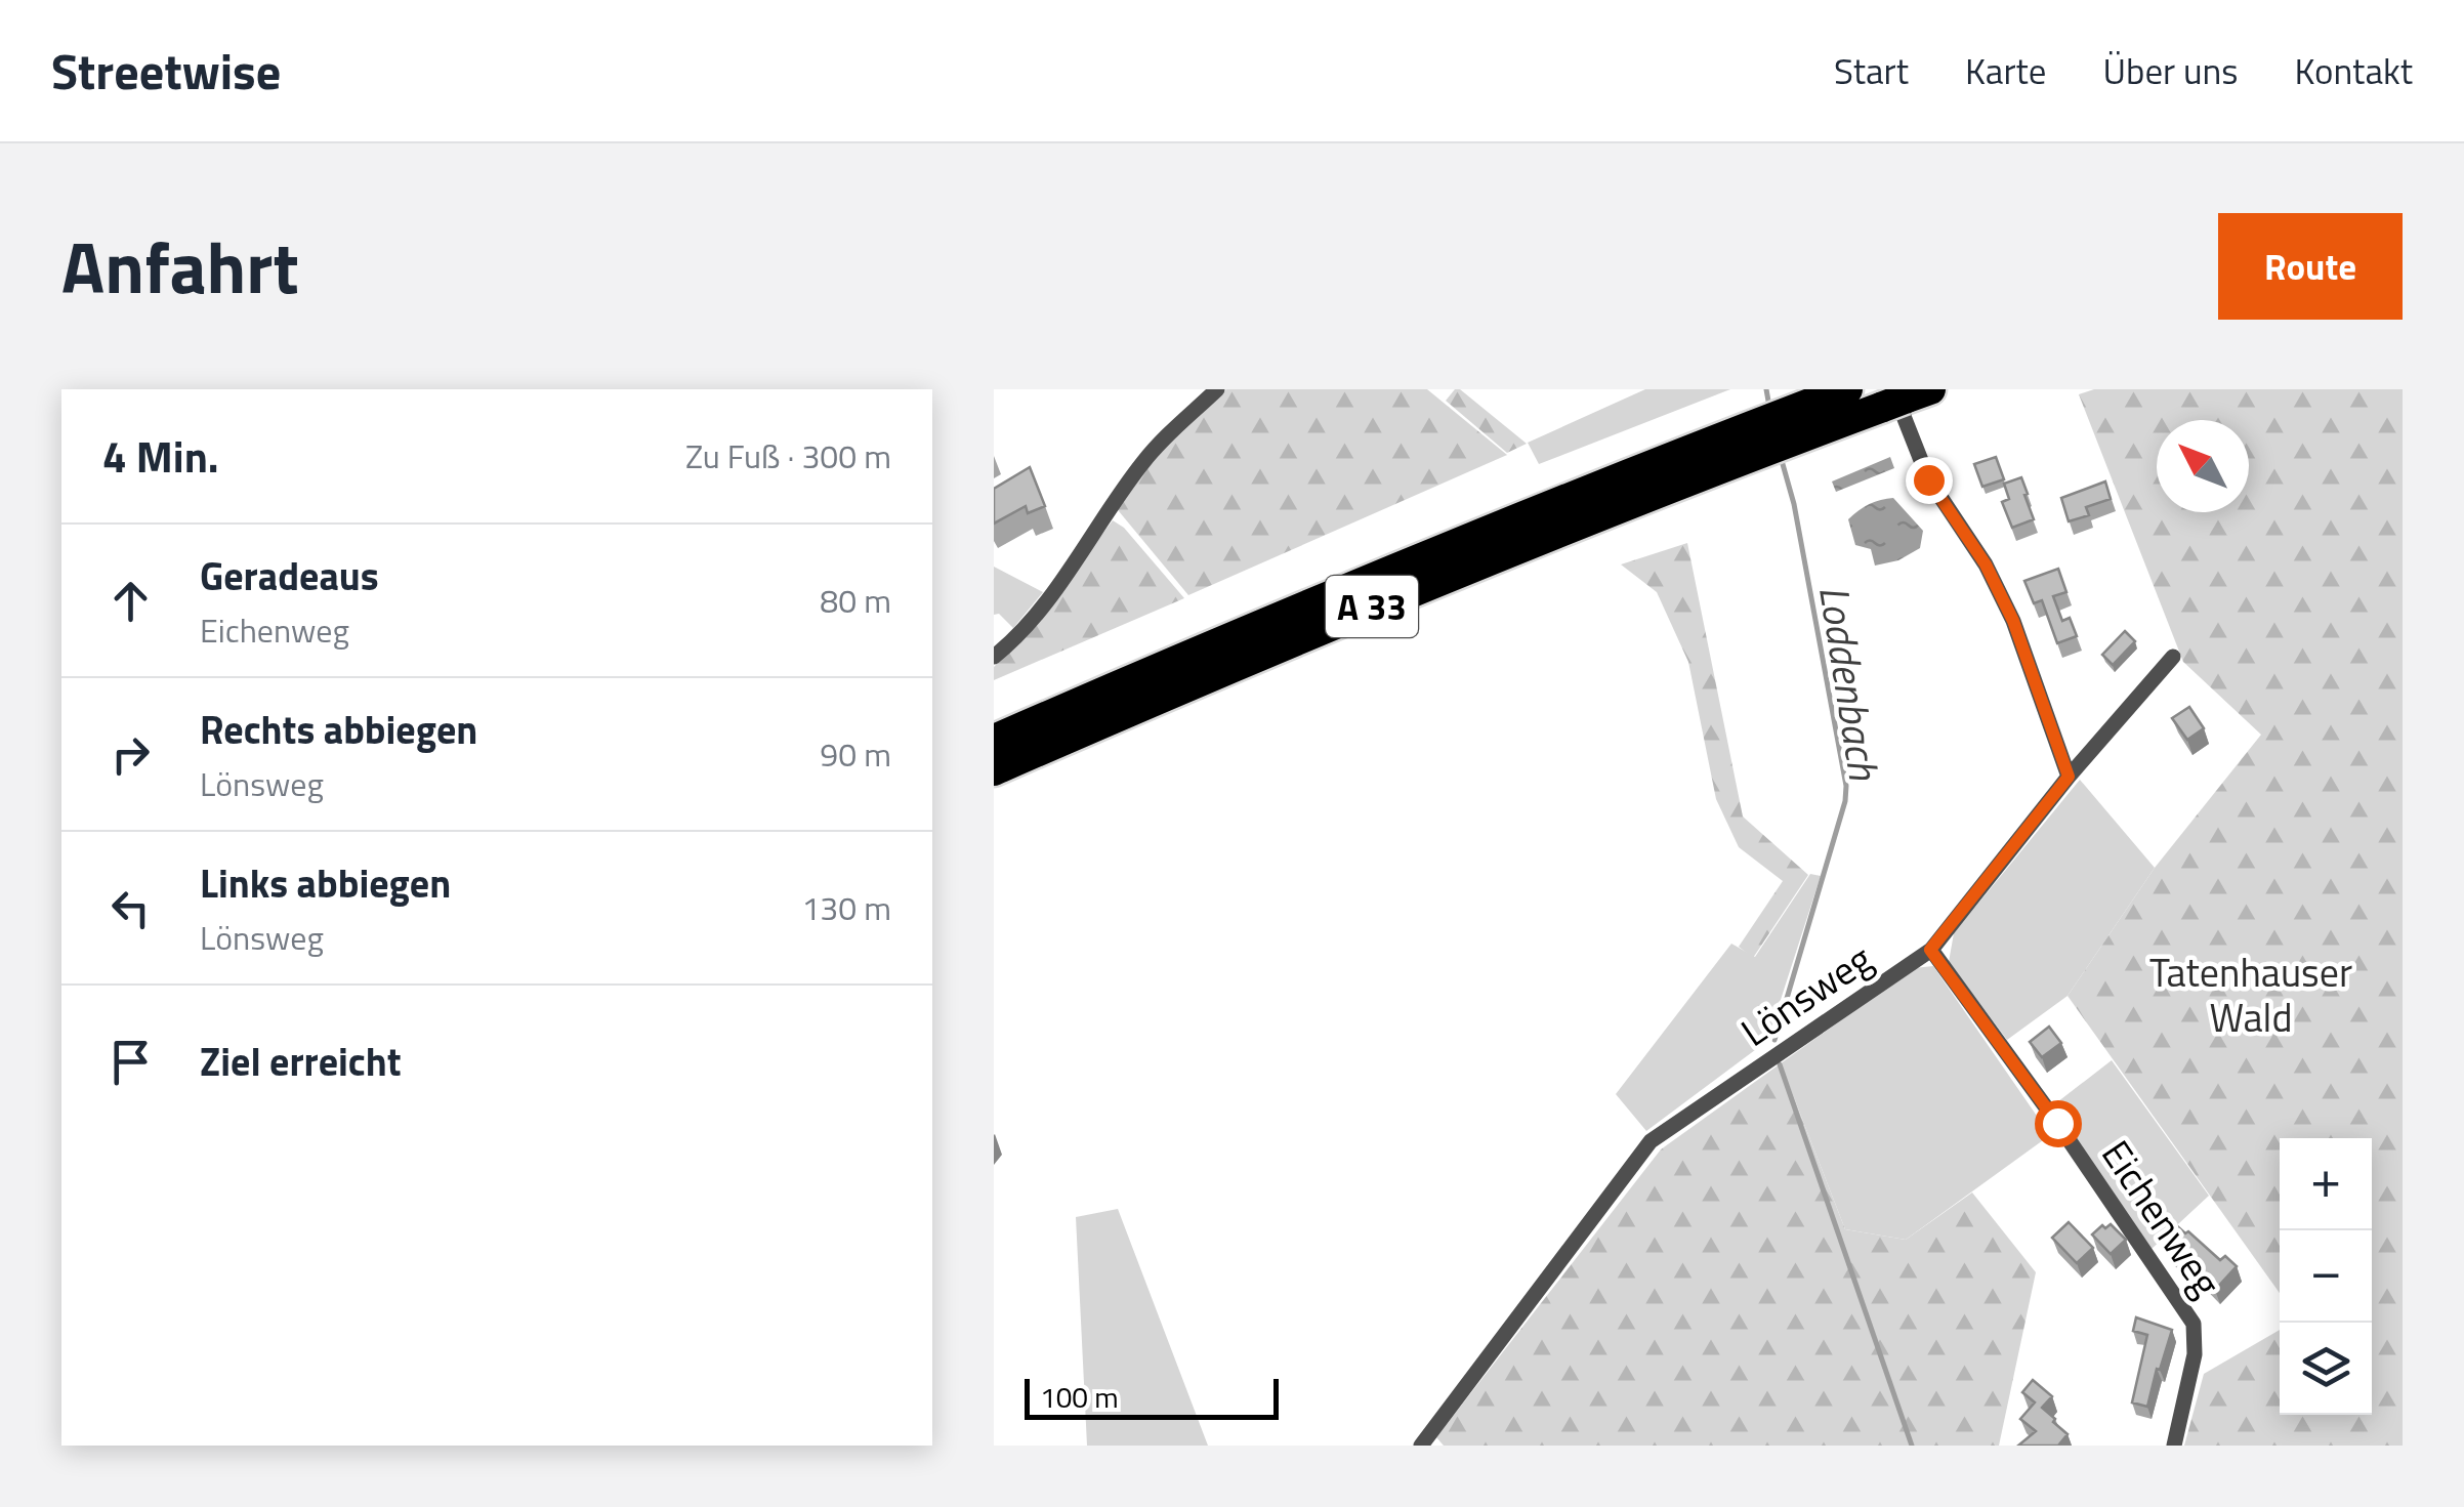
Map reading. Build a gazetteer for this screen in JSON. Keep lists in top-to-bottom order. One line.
{"streets":{"highway":["A 33"],"street":["Lönsweg","Eichenweg"]},"crossings":[["Lönsweg","Eichenweg"]],"water":["Loddenbach"],"parks":["Tatenhauser Wald"],"scale_bar":"100 m","north":"top left","page":{"header":"Streetwise","nav":["Start","Karte","Über uns","Kontakt"],"title":"Anfahrt","buttons":"Route","heading":["4 Min.","Zu Fuß · 300 m"],"list":[["Geradeaus","Eichenweg","80 m"],["Rechts abbiegen","Lönsweg","90 m"],["Links abbiegen","Lönsweg","130 m"],"Ziel erreicht"],"map_buttons":["+","−"],"scale":"100 m"}}
